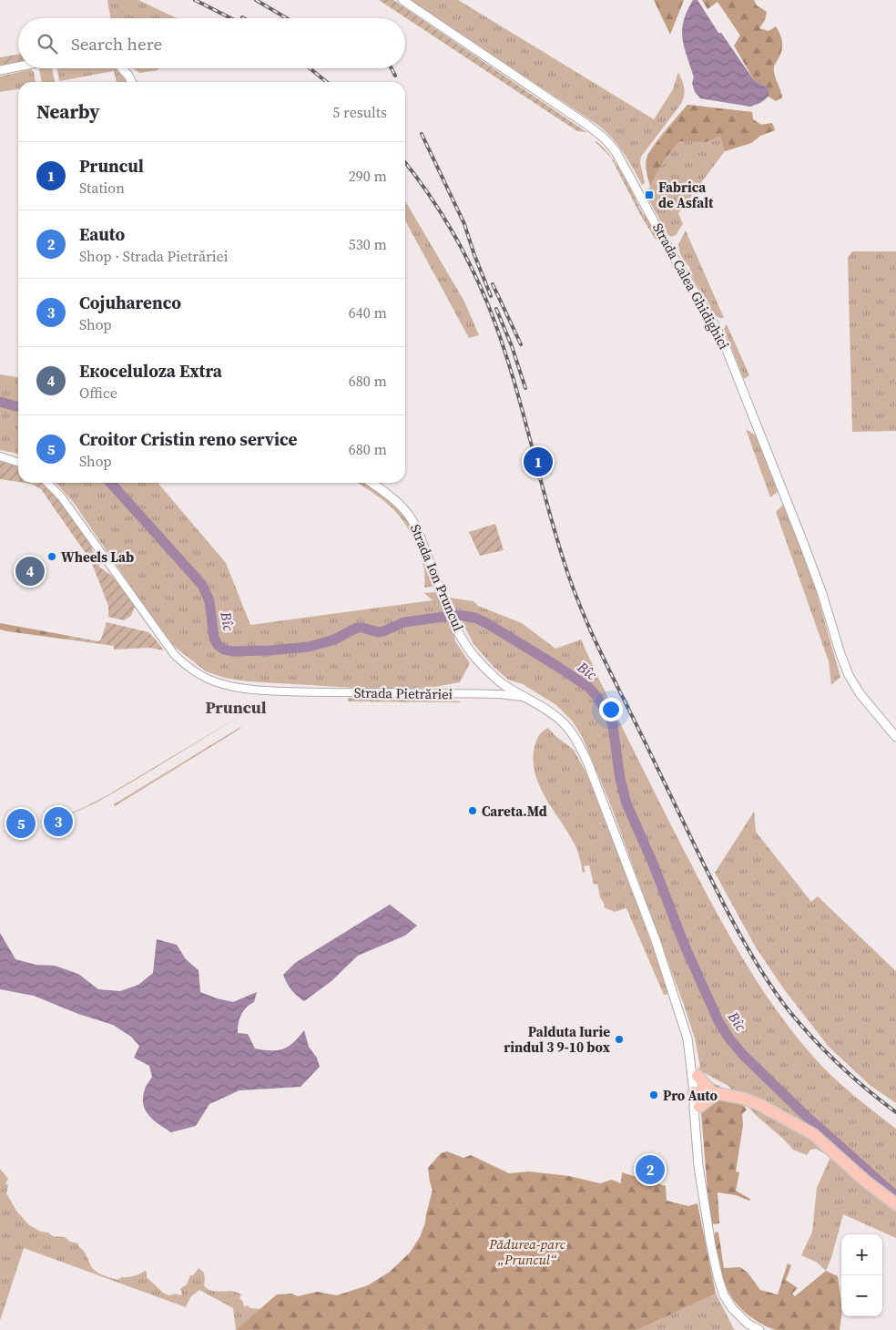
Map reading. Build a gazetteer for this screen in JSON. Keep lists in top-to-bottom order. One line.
{"streets":{"street":["Strada Calea Ghidighici","Strada Ion Pruncul","Strada Pietrăriei"]},"crossings":[["Strada Ion Pruncul","Strada Pietrăriei"]],"districts":["Pruncul"],"water":["Bîc"],"parks":["Pădurea-parc „Pruncul“"],"places":{"transit":["Fabrica de Asfalt"],"other":["Wheels Lab","Careta.Md","Palduta Iurie rindul 3 9-10 box","Pro Auto"]},"page":{"search":"Search here","heading":["Nearby","5 results"],"list":[{"mark":"1","name":"Pruncul","note":"Station","value":"290 m"},{"mark":"2","name":"Eauto","note":"Shop · Strada Pietrăriei","value":"530 m"},{"mark":"3","name":"Cojuharenco","note":"Shop","value":"640 m"},{"mark":"4","name":"Eкoceluloza Extra","note":"Office","value":"680 m"},{"mark":"5","name":"Croitor Cristin reno service","note":"Shop","value":"680 m"}],"pins":["1","4","3","5","2"],"map_buttons":["+","−"]}}
